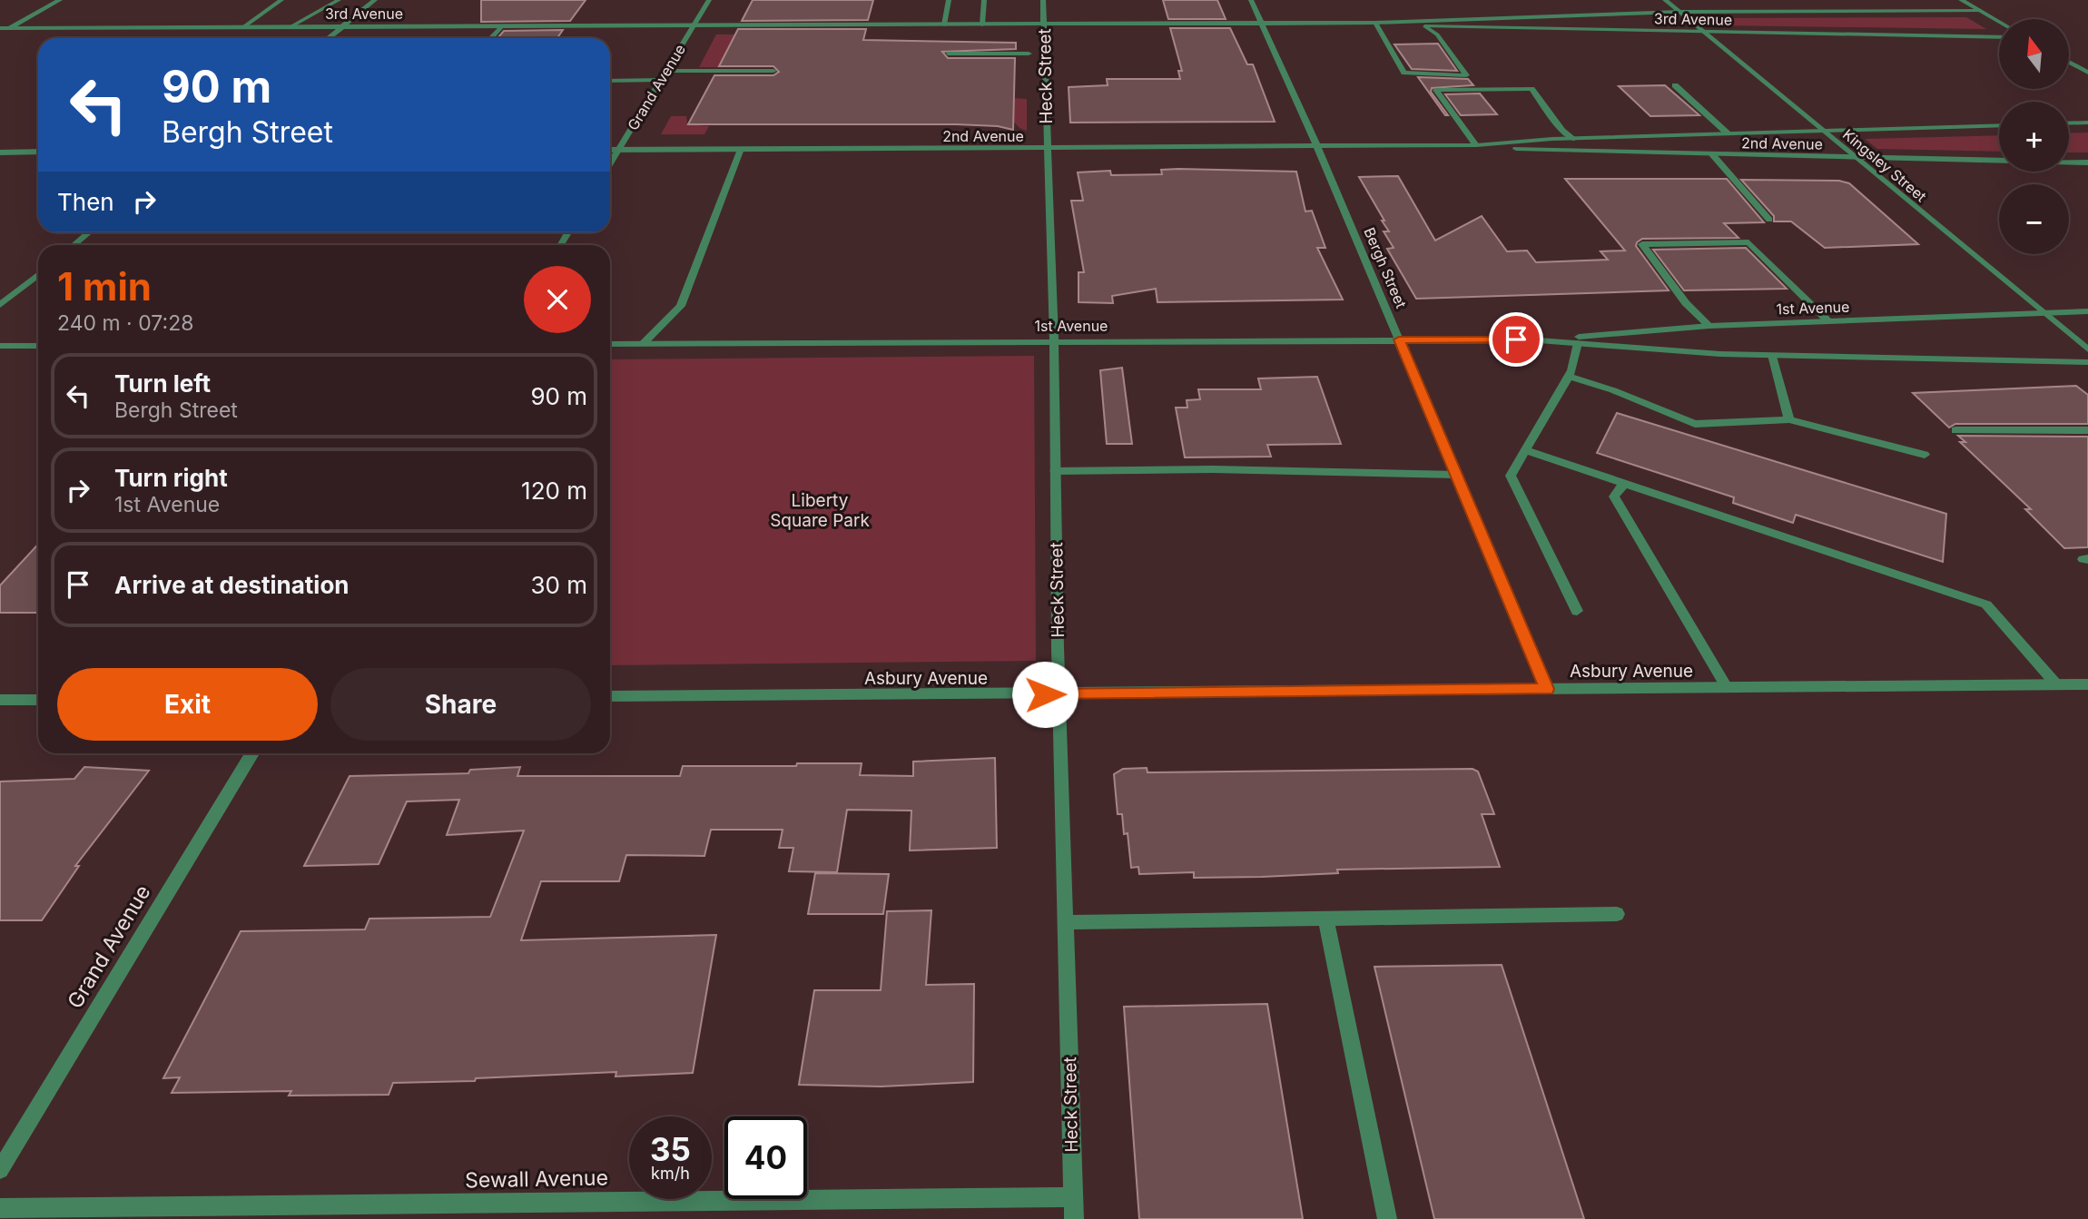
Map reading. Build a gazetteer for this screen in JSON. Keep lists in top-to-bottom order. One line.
{"streets":{"street":["3rd Avenue","Heck Street","Grand Avenue","2nd Avenue","Kingsley Street","Bergh Street","1st Avenue","Asbury Avenue","Sewall Avenue"]},"crossings":[["3rd Avenue","Heck Street"],["3rd Avenue","Grand Avenue"],["3rd Avenue","Kingsley Street"],["3rd Avenue","Bergh Street"],["Heck Street","2nd Avenue"],["Heck Street","1st Avenue"],["Heck Street","Asbury Avenue"],["Heck Street","Sewall Avenue"],["Grand Avenue","2nd Avenue"],["2nd Avenue","Kingsley Street"],["2nd Avenue","Bergh Street"],["Kingsley Street","1st Avenue"],["Bergh Street","1st Avenue"],["Bergh Street","Asbury Avenue"]],"parks":["Liberty Square Park"],"north":"top","page":{"map_buttons":["+","−"],"turn":["90 m","Bergh Street"],"then":"Then","heading":["1 min","240 m · 07:28"],"list":[{"name":"Turn left","note":"Bergh Street","value":"90 m"},{"name":"Turn right","note":"1st Avenue","value":"120 m"},{"name":"Arrive at destination","value":"30 m"}],"buttons":["Exit","Share"],"speed":"35 km/h","limit":"40"}}
